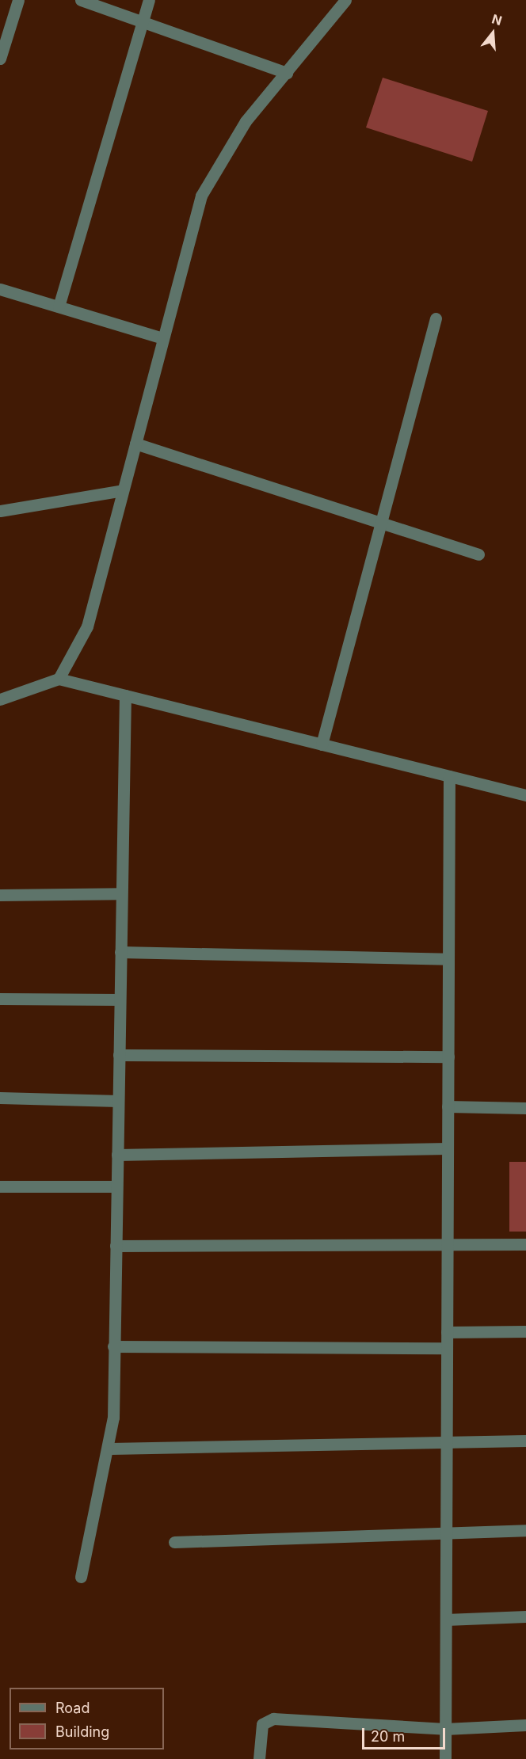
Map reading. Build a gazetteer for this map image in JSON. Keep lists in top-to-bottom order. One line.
{"legend":["Road","Building"],"scale_bar":"20 m","north":"top"}
